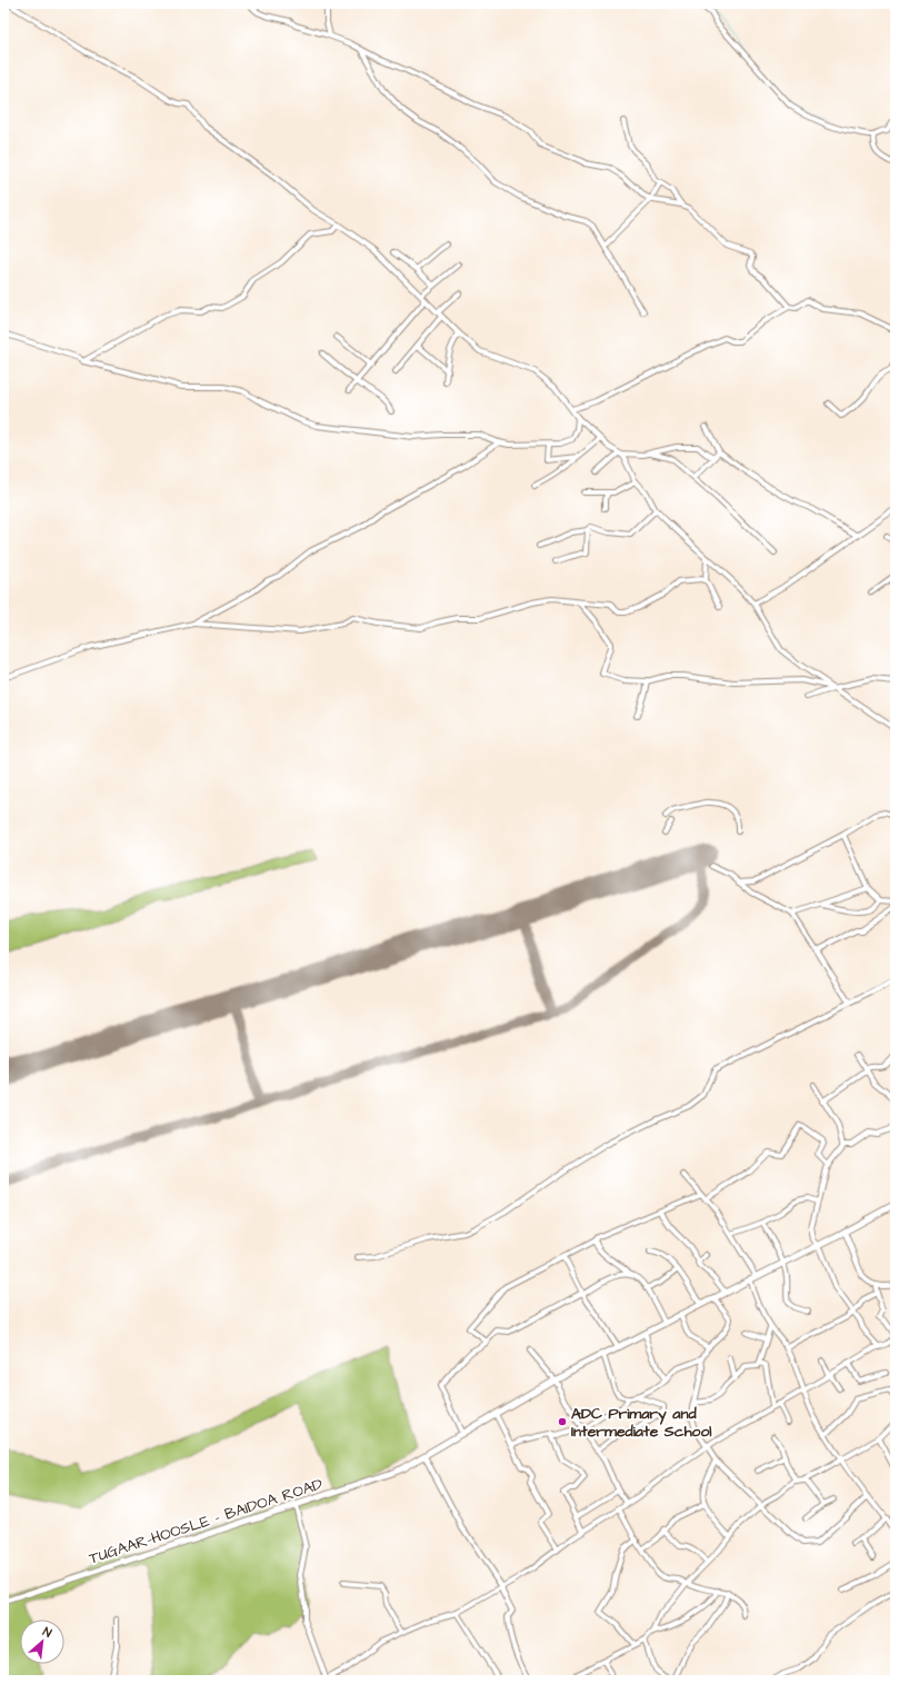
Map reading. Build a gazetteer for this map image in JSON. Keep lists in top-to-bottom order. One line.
{"streets":{"main road":["TUGAAR-HOOSLE - BAIDOA ROAD"]},"places":["ADC Primary and Intermediate School"],"north":"top right"}
